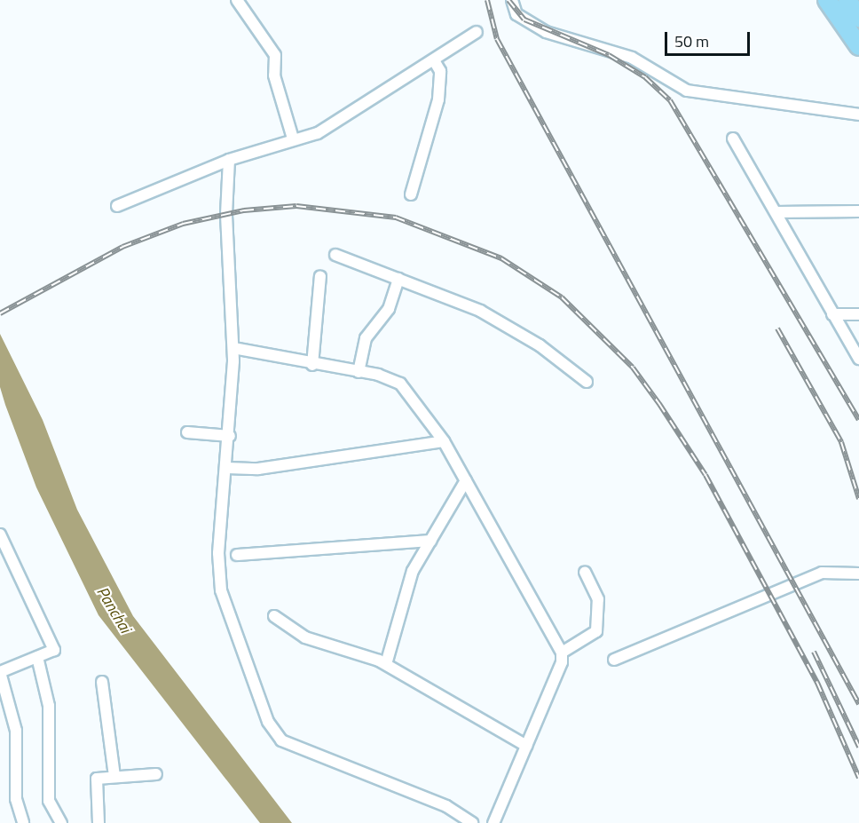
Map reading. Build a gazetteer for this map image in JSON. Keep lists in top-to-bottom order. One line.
{"water":["Panchai"],"scale_bar":"50 m"}
